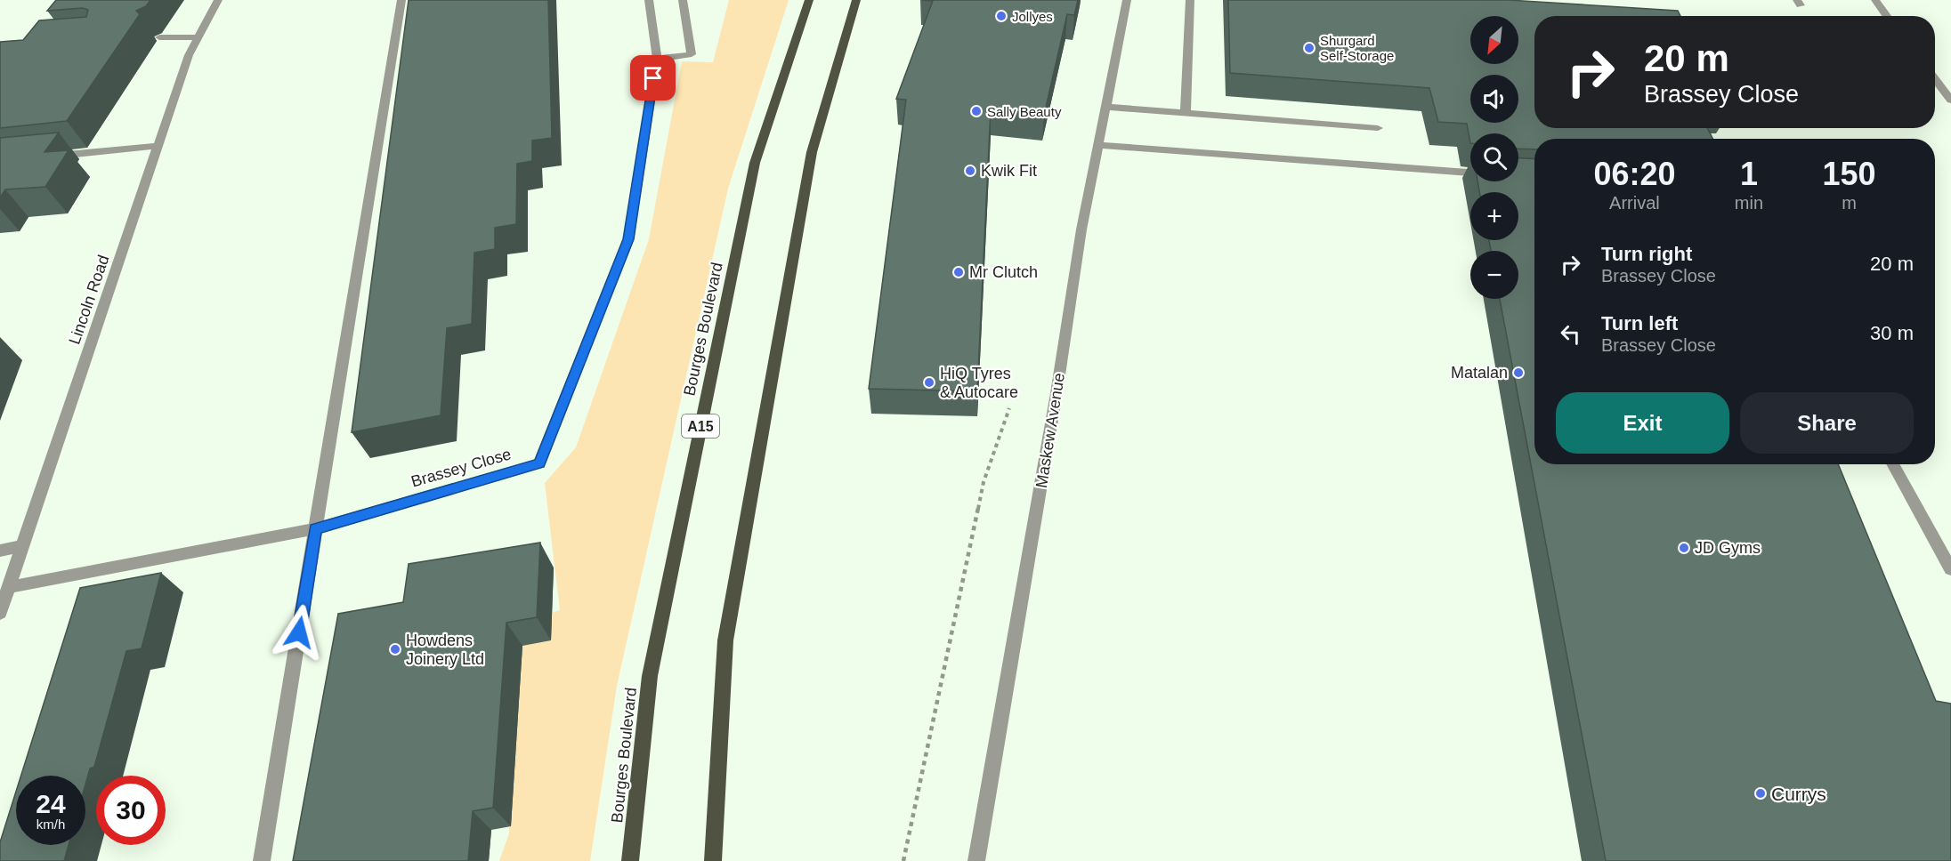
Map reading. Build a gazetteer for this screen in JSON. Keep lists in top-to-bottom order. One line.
{"streets":{"main road":["Bourges Boulevard","A15"],"street":["Lincoln Road","Maskew Avenue","Brassey Close"]},"crossings":[["Lincoln Road","Brassey Close"]],"places":["Jollyes","Shurgard Self-Storage","Sally Beauty","Kwik Fit","Mr Clutch","Matalan","HiQ Tyres & Autocare","JD Gyms","Howdens Joinery Ltd","Currys"],"north":"bottom left","page":{"map_buttons":["+","−"],"turn":["20 m","Brassey Close"],"eta":["06:20","Arrival","1","min","150","m"],"list":[{"name":"Turn right","note":"Brassey Close","value":"20 m"},{"name":"Turn left","note":"Brassey Close","value":"30 m"}],"buttons":["Exit","Share"],"speed":"24 km/h","limit":"30"}}
